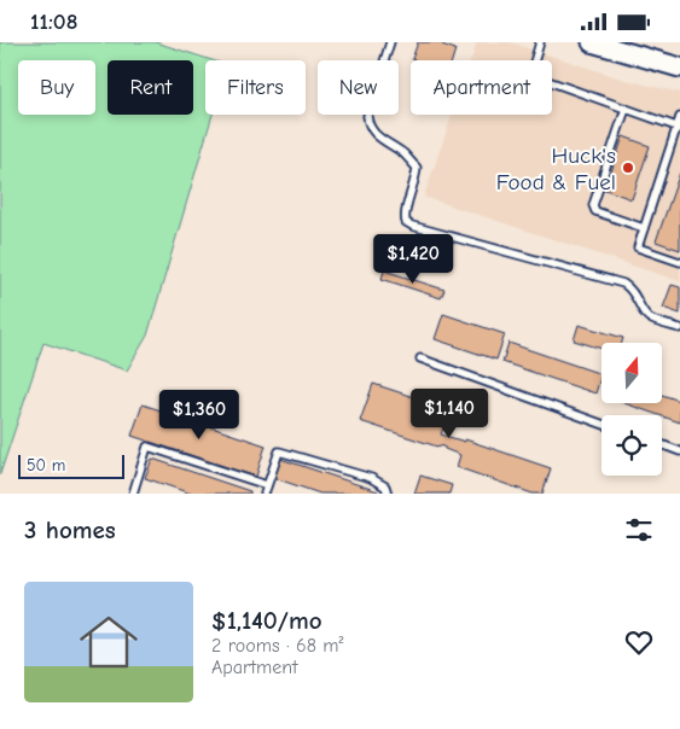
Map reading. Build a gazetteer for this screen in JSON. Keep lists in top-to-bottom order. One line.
{"places":["Huck's Food & Fuel"],"scale_bar":"50 m","north":"top","page":{"status":"11:08","chip":["Buy","Rent","Filters","New","Apartment"],"price":["$1,420","$1,140","$1,360"],"scale":"50 m","heading":"3 homes","list":[{"name":"$1,140/mo","note":"2 rooms · 68 m² · Apartment"}]}}
